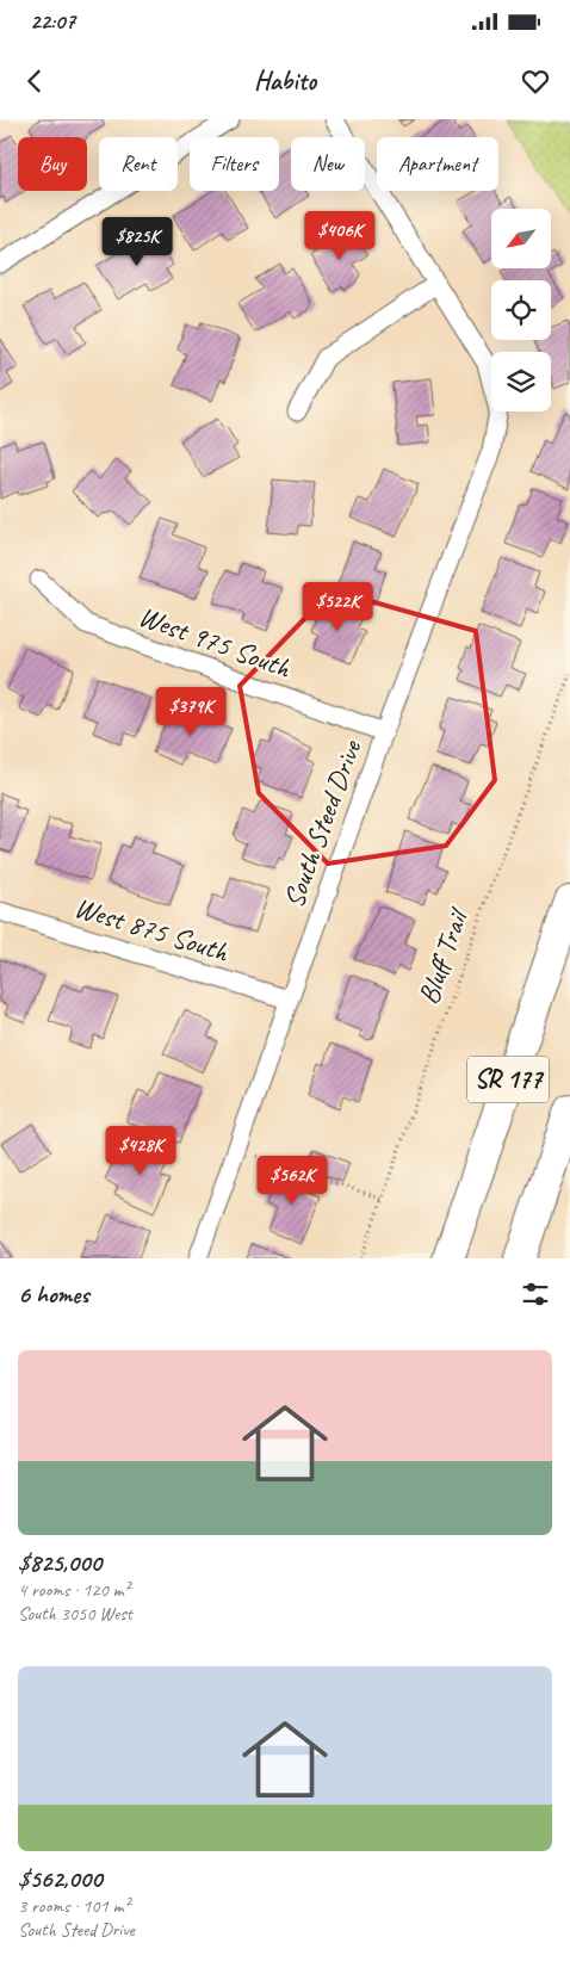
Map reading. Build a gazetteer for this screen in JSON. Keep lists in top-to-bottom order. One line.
{"streets":{"highway":["SR 177"],"street":["West 975 South","South Steed Drive","West 875 South"],"path":["Bluff Trail"]},"crossings":[["West 975 South","South Steed Drive"],["South Steed Drive","West 875 South"]],"north":"bottom left","page":{"status":"22:07","header":"Habito","chip":["Buy","Rent","Filters","New","Apartment"],"price":["$406K","$825K","$522K","$379K","$428K","$562K"],"heading":"6 homes","list":[{"name":"$825,000","note":"4 rooms · 120 m² · South 3050 West"},{"name":"$562,000","note":"3 rooms · 101 m² · South Steed Drive"}]}}
